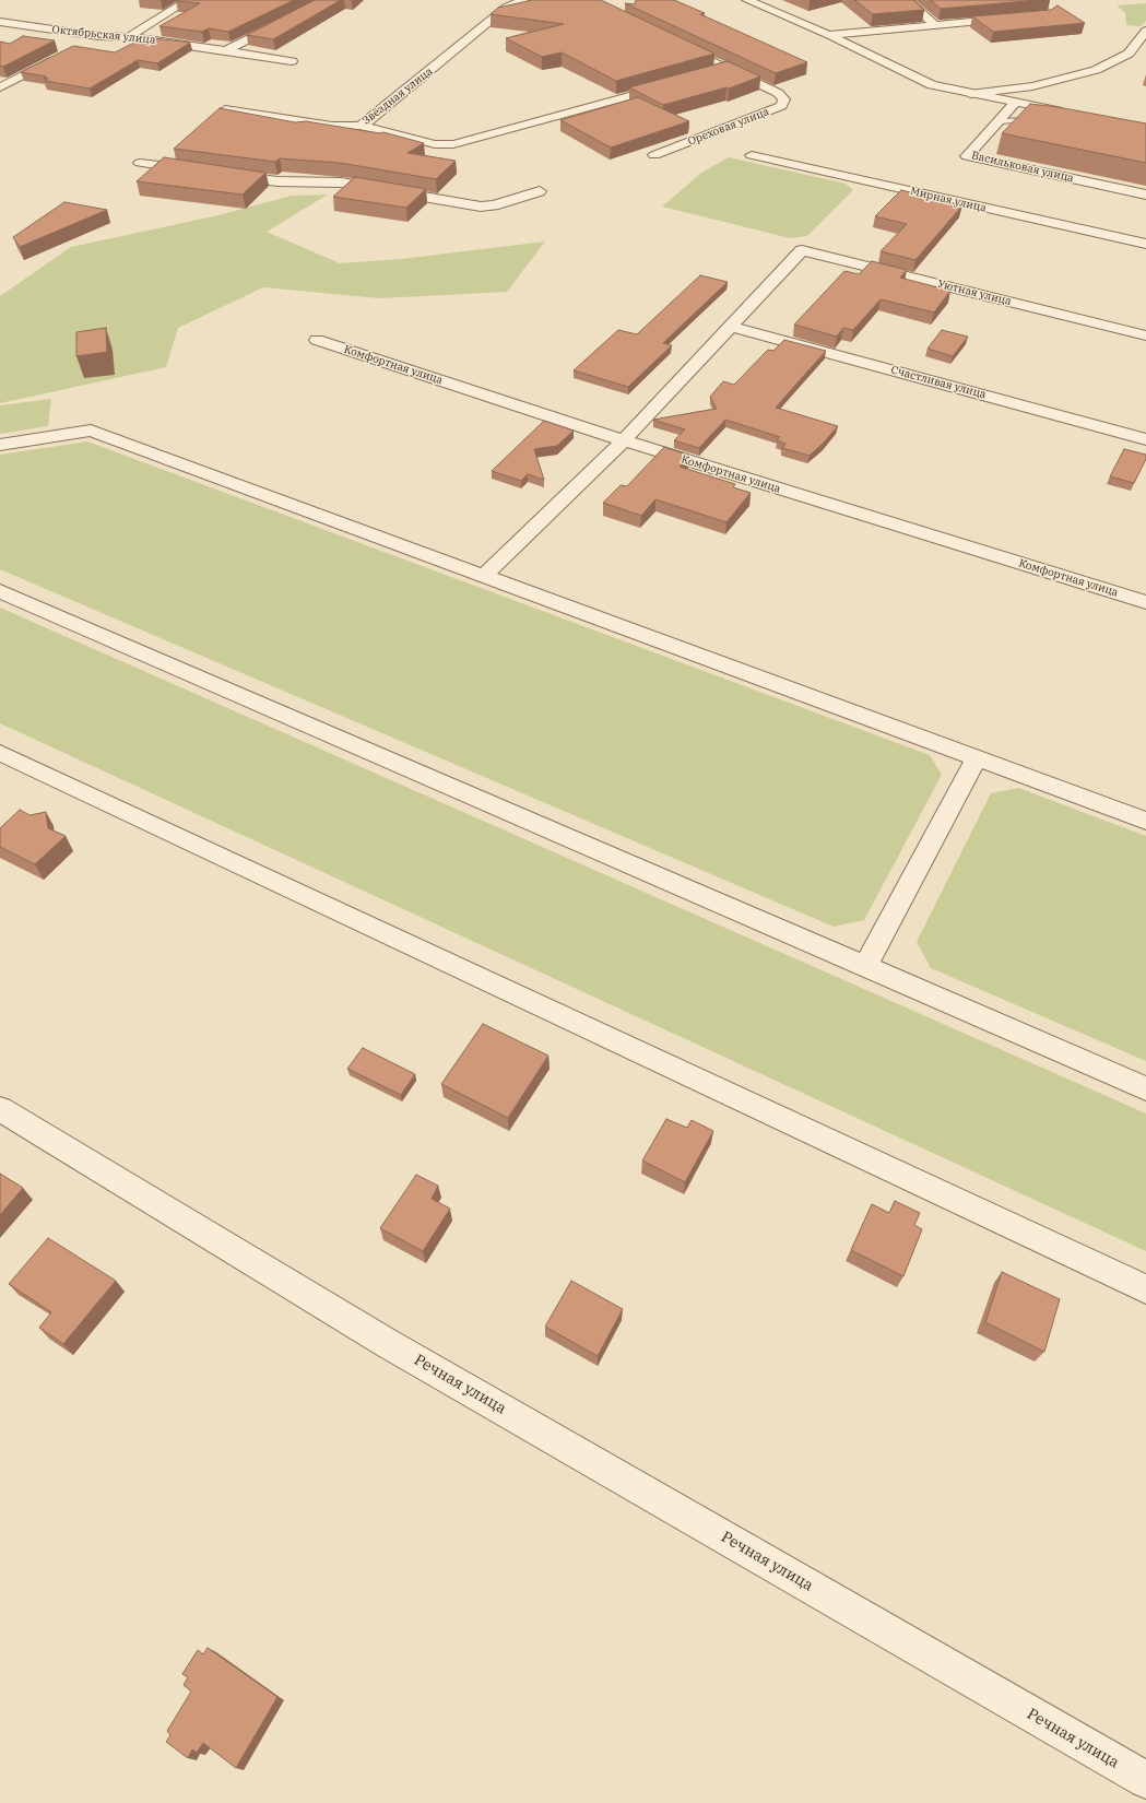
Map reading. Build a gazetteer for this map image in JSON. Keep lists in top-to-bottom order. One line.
{"streets":{"street":["Октябрьская улица","Звёздная улица","Ореховая улица","Васильковая улица","Мирная улица","Уютная улица","Комфортная улица","Счастливая улица","Речная улица"]},"crossings":[["Уютная улица","Счастливая улица"]]}
